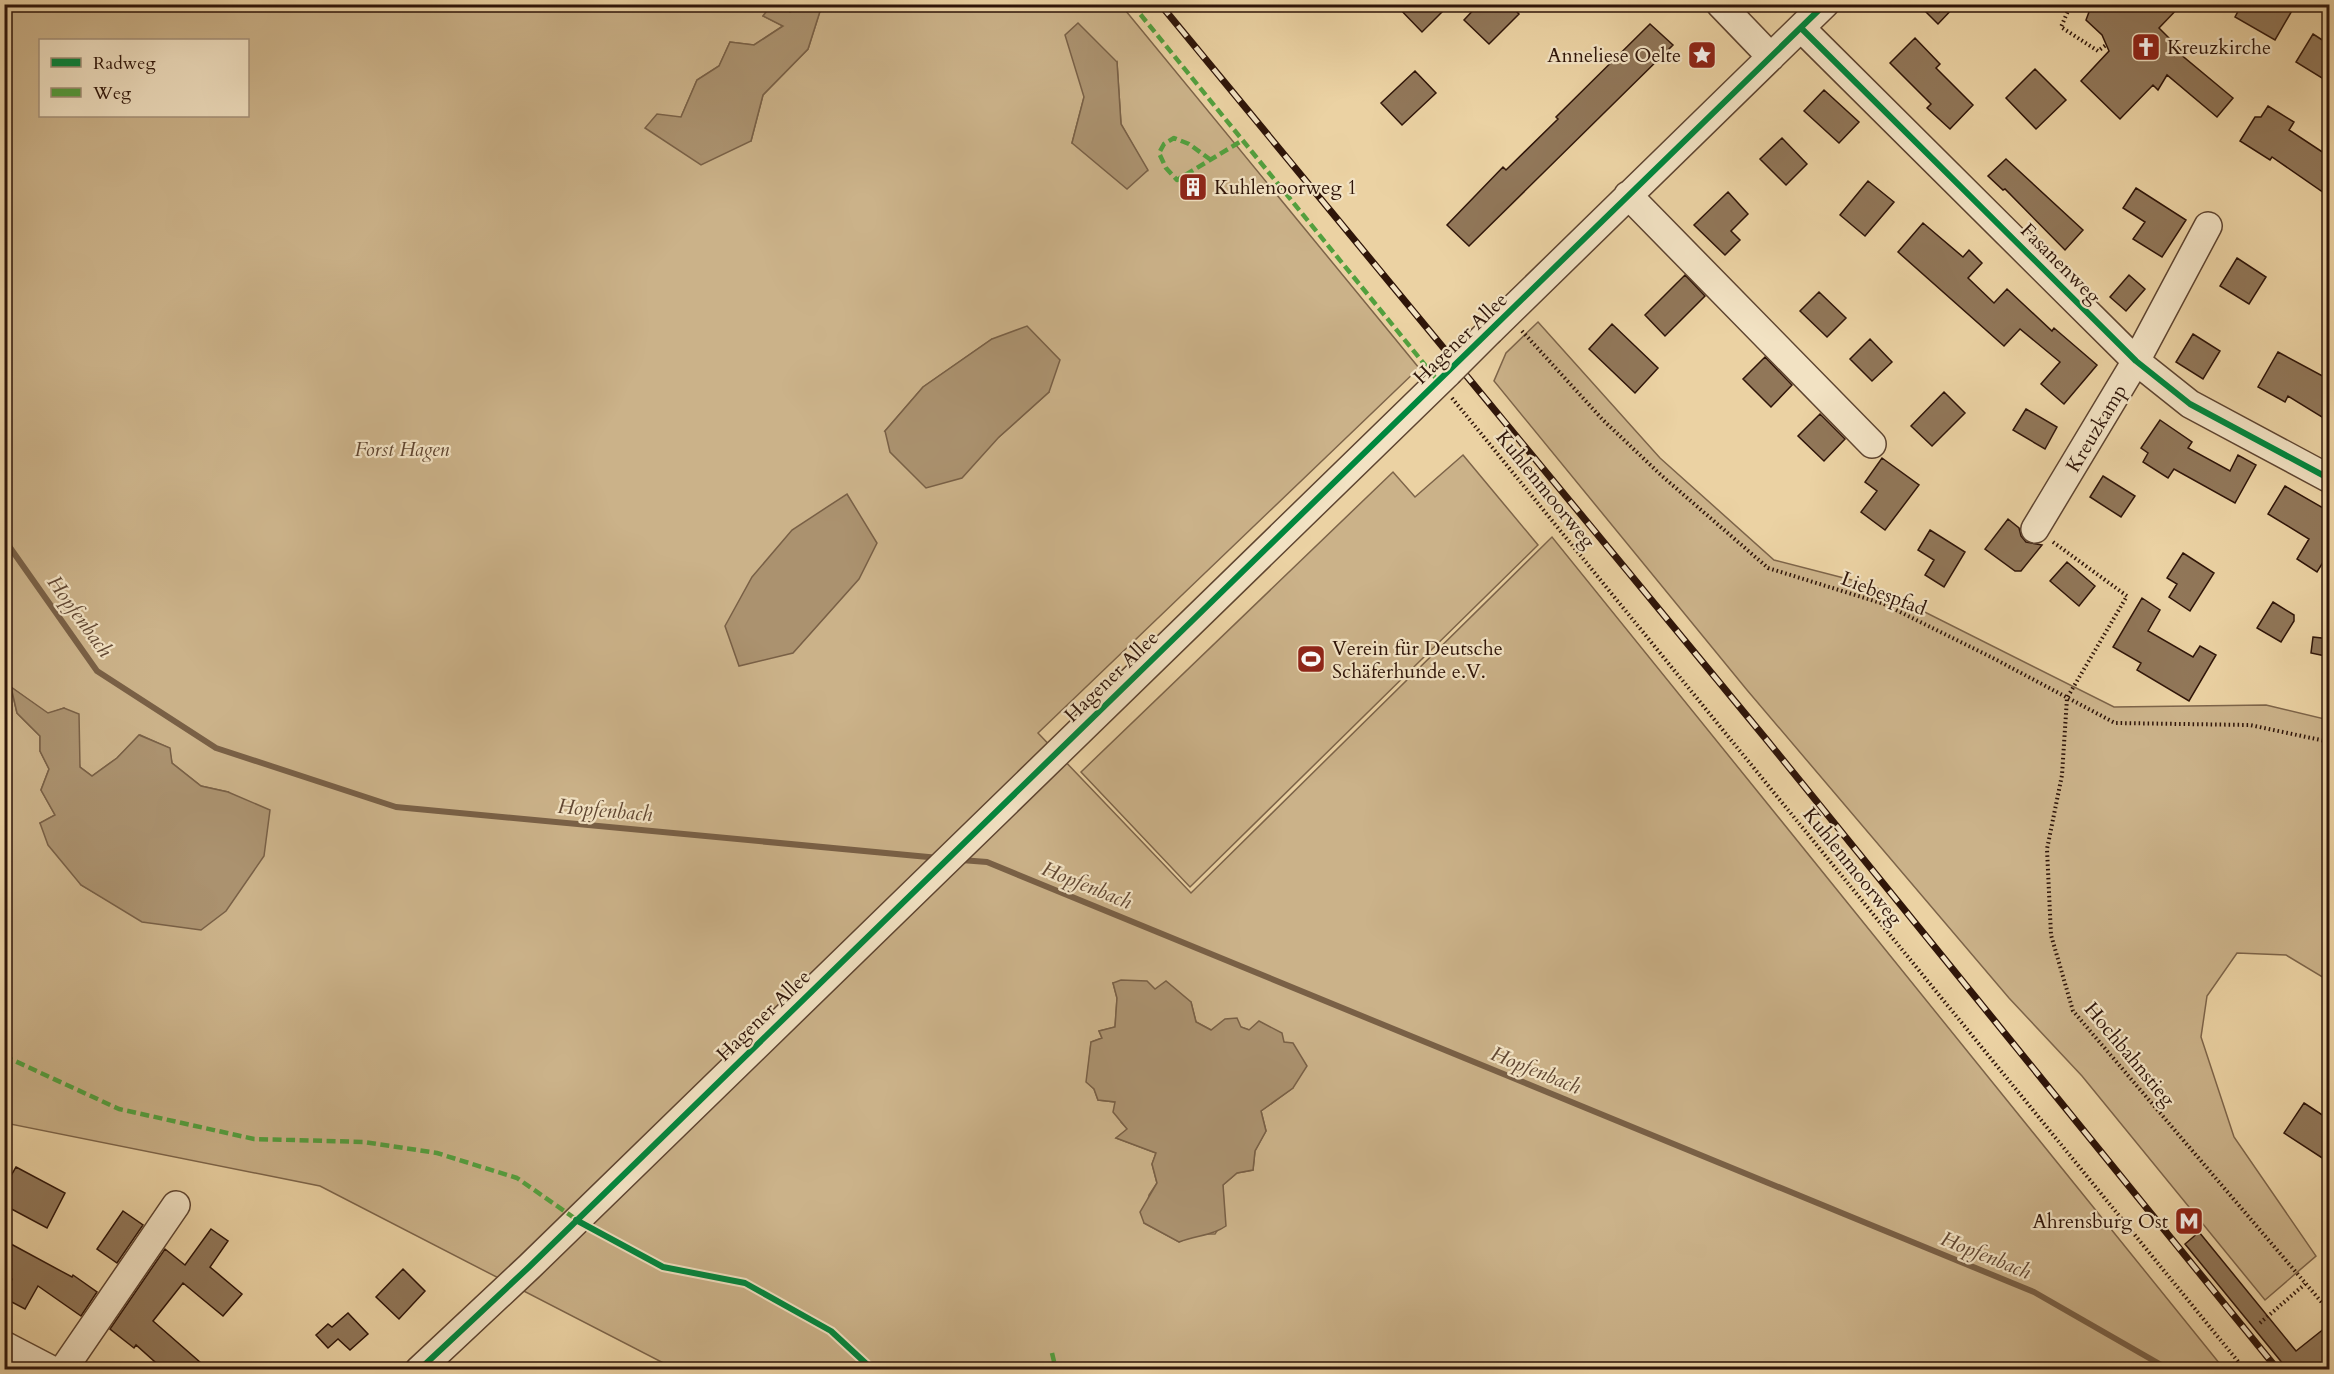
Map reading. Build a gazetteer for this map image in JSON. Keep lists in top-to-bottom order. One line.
{"streets":{"street":["Fasanenweg","Hagener Allee","Kreuzkamp"],"path":["Kuhlenmoorweg","Liebespfad","Hochbahnstieg"]},"crossings":[["Fasanenweg","Hagener Allee"],["Fasanenweg","Kreuzkamp"],["Hagener Allee","Kuhlenmoorweg"],["Hagener Allee","Liebespfad"],["Kreuzkamp","Hochbahnstieg"],["Liebespfad","Hochbahnstieg"]],"water":["Hopfenbach"],"parks":["Forst Hagen"],"places":{"church":["Kreuzkirche"],"place":["Anneliese Oelte"],"building":["Kuhlenoorweg 1"],"sports":["Verein für Deutsche Schäferhunde e.V."],"metro station":["Ahrensburg Ost"]},"legend":["Radweg","Weg"]}
